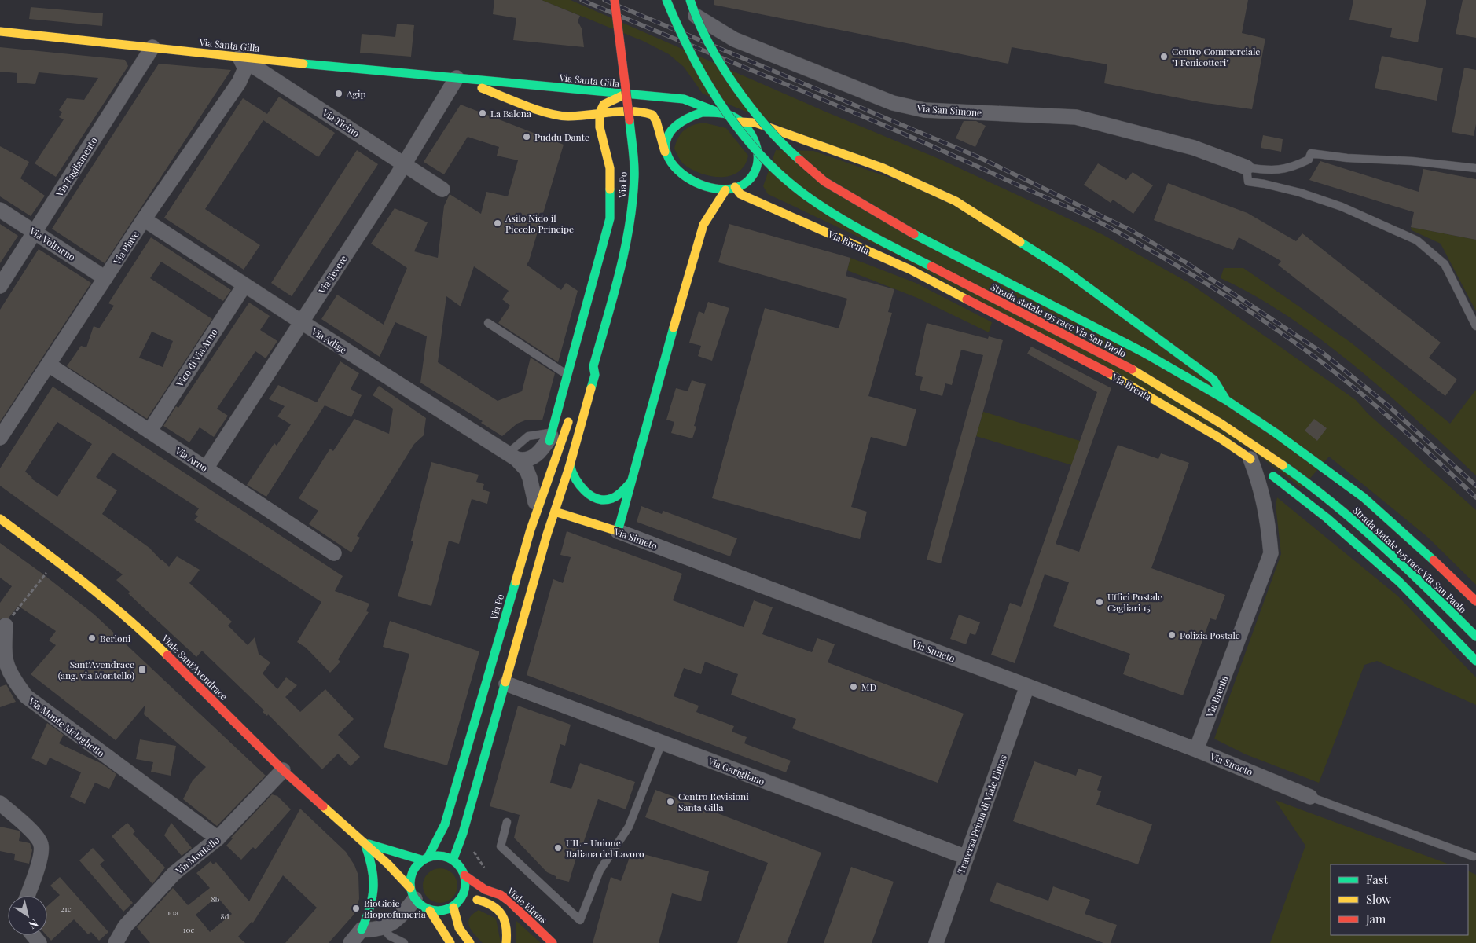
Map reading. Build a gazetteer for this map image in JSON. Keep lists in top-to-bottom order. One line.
{"streets":{"main road":["Via Santa Gilla","Via Po","Via Brenta","Strada statale 195 racc Via San Paolo","Via Simeto","Viale Sant'Avendrace","Viale Elmas"],"street":["Via San Simone","Via Ticino","Via Tagliamento","Via Volturno","Via Piave","Via Tevere","Via Adige","Vico di Via Arno","Via Arno","Via Monte Melaghetto","Via Garigliano","Traversa Prima di Viale Elmas","Via Montello"]},"crossings":[["Via Santa Gilla","Via Ticino"],["Via Santa Gilla","Via Tagliamento"],["Via Santa Gilla","Via Brenta"],["Via Santa Gilla","Via Piave"],["Via Santa Gilla","Via Tevere"],["Via Ticino","Via Piave"],["Via Ticino","Via Tevere"],["Via Tagliamento","Via Volturno"],["Via Po","Via Simeto"],["Via Po","Viale Sant'Avendrace"],["Via Po","Via Garigliano"],["Via Po","Viale Elmas"],["Via Brenta","Via Simeto"],["Via Volturno","Via Piave"],["Via Piave","Via Adige"],["Via Piave","Via Arno"],["Via Tevere","Via Adige"],["Via Tevere","Via Arno"],["Via Adige","Vico di Via Arno"],["Vico di Via Arno","Via Arno"],["Via Simeto","Traversa Prima di Viale Elmas"],["Viale Sant'Avendrace","Via Montello"],["Viale Sant'Avendrace","Viale Elmas"],["Via Monte Melaghetto","Via Montello"],["Via Garigliano","Traversa Prima di Viale Elmas"]],"places":{"other":["Centro Commerciale \"I Fenicotteri\"","Agip","La Balena","Puddu Dante","Asilo Nido il Piccolo Principe","Uffici Postale Cagliari 15","Polizia Postale","Berloni","MD","Centro Revisioni Santa Gilla","UIL - Unione Italiana del Lavoro","BioGioie Bioprofumeria"],"transit":["Sant'Avendrace (ang. via Montello)"]},"house_numbers":["8b","21c","10a","8d","10c"],"legend":["Fast","Slow","Jam"],"north":"bottom right"}
